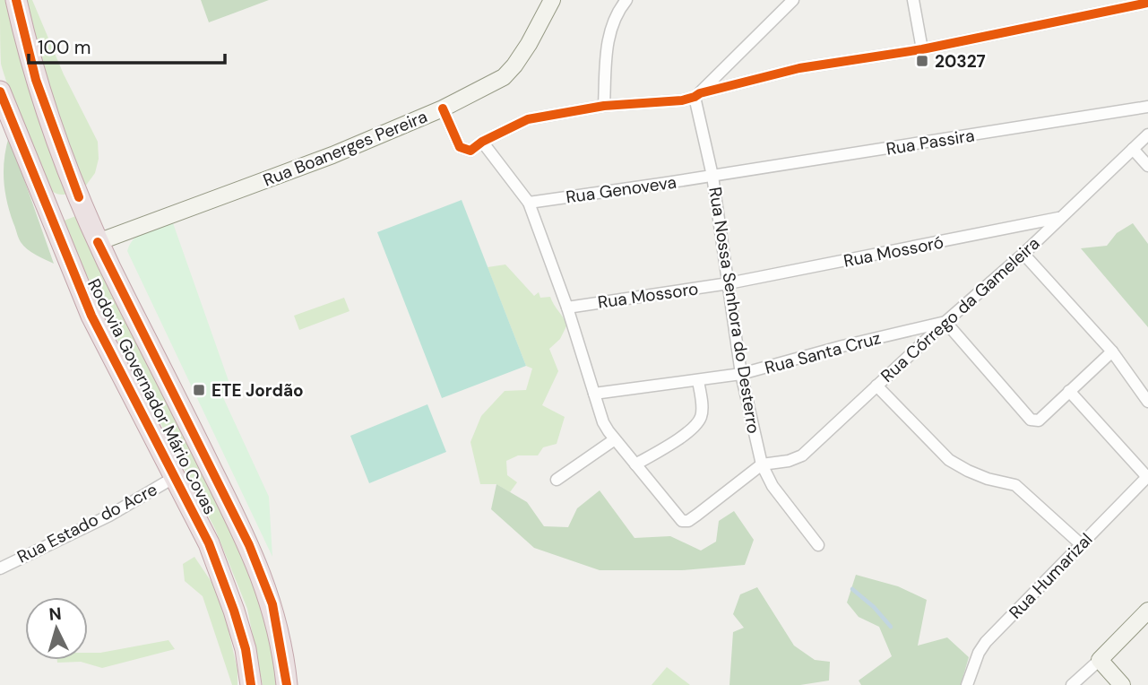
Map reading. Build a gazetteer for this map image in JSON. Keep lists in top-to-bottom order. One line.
{"streets":{"highway":["Rodovia Governador Mário Covas"],"main road":["Rua Boanerges Pereira"],"street":["Rua Passira","Rua Genoveva","Rua Mossoró","Rua Mossoro","Rua Córrego da Gameleira","Rua Nossa Senhora do Desterro","Rua Santa Cruz","Rua Estado do Acre","Rua Humarizal"]},"crossings":[["Rua Passira","Rua Genoveva"],["Rua Passira","Rua Nossa Senhora do Desterro"],["Rua Boanerges Pereira","Rodovia Governador Mário Covas"],["Rua Genoveva","Rua Nossa Senhora do Desterro"],["Rua Mossoró","Rua Mossoro"],["Rua Mossoró","Rua Córrego da Gameleira"],["Rua Mossoró","Rua Nossa Senhora do Desterro"],["Rua Mossoro","Rua Nossa Senhora do Desterro"],["Rua Córrego da Gameleira","Rua Nossa Senhora do Desterro"],["Rua Córrego da Gameleira","Rua Santa Cruz"],["Rua Nossa Senhora do Desterro","Rua Santa Cruz"],["Rodovia Governador Mário Covas","Rua Estado do Acre"]],"places":{"transit":["20327","ETE Jordão"]},"scale_bar":"100 m","north":"top"}
